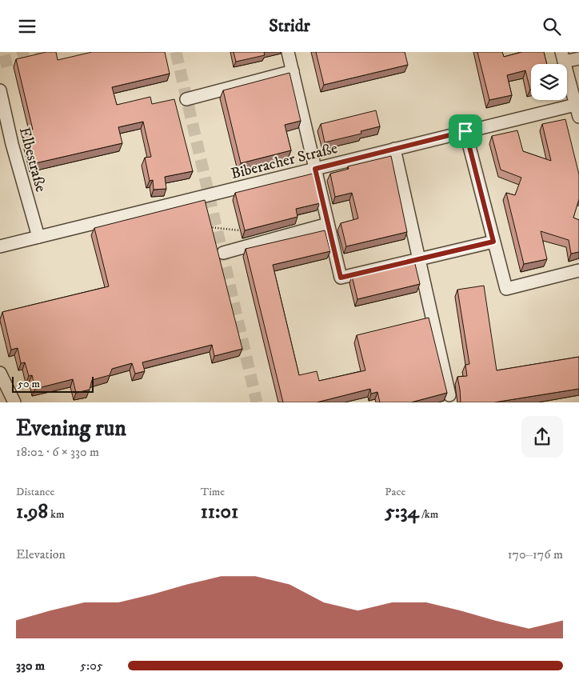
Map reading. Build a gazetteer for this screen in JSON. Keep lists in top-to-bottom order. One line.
{"streets":{"street":["Elbestraße","Biberacher Straße"]},"crossings":[["Elbestraße","Biberacher Straße"]],"scale_bar":"50 m","page":{"header":"Stridr","scale":"50 m","heading":["Evening run","18:02 · 6 × 330 m"],"stats":[["Distance","1.98 km"],["Time","11:01"],["Pace","5:34 /km"]],"chart":["Elevation","170–176 m"],"list":[{"name":"330 m","note":"5:05"}]}}
